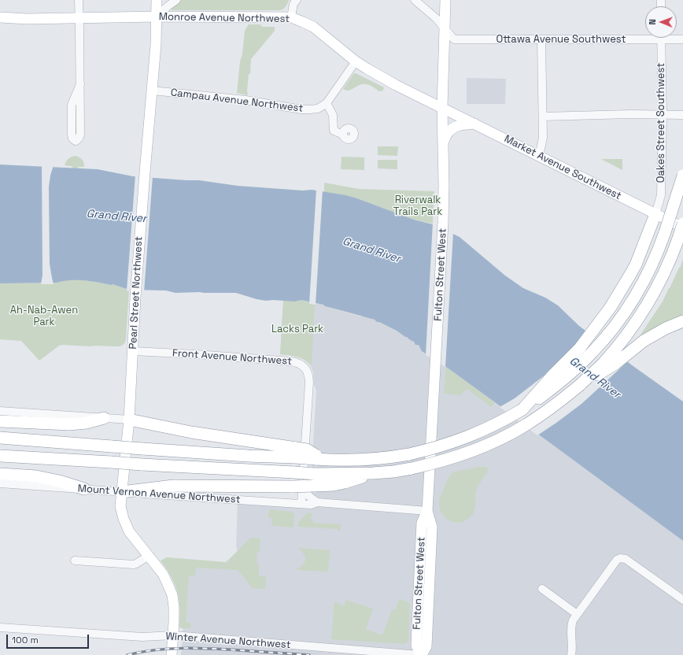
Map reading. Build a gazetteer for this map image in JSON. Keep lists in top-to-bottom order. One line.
{"streets":{"main road":["Monroe Avenue Northwest","Market Avenue Southwest","Fulton Street West","Pearl Street Northwest"],"street":["Ottawa Avenue Southwest","Campau Avenue Northwest","Oakes Street Southwest","Front Avenue Northwest","Mount Vernon Avenue Northwest","Winter Avenue Northwest"]},"crossings":[["Monroe Avenue Northwest","Campau Avenue Northwest"],["Monroe Avenue Northwest","Market Avenue Southwest"],["Monroe Avenue Northwest","Fulton Street West"],["Monroe Avenue Northwest","Pearl Street Northwest"],["Ottawa Avenue Southwest","Fulton Street West"],["Campau Avenue Northwest","Pearl Street Northwest"],["Oakes Street Southwest","Market Avenue Southwest"],["Market Avenue Southwest","Fulton Street West"],["Fulton Street West","Mount Vernon Avenue Northwest"],["Fulton Street West","Winter Avenue Northwest"],["Pearl Street Northwest","Front Avenue Northwest"],["Pearl Street Northwest","Mount Vernon Avenue Northwest"],["Pearl Street Northwest","Winter Avenue Northwest"],["Front Avenue Northwest","Mount Vernon Avenue Northwest"]],"water":["Grand River"],"parks":["Riverwalk Trails Park","Ah-Nab-Awen Park","Lacks Park"],"scale_bar":"100 m","north":"left"}
